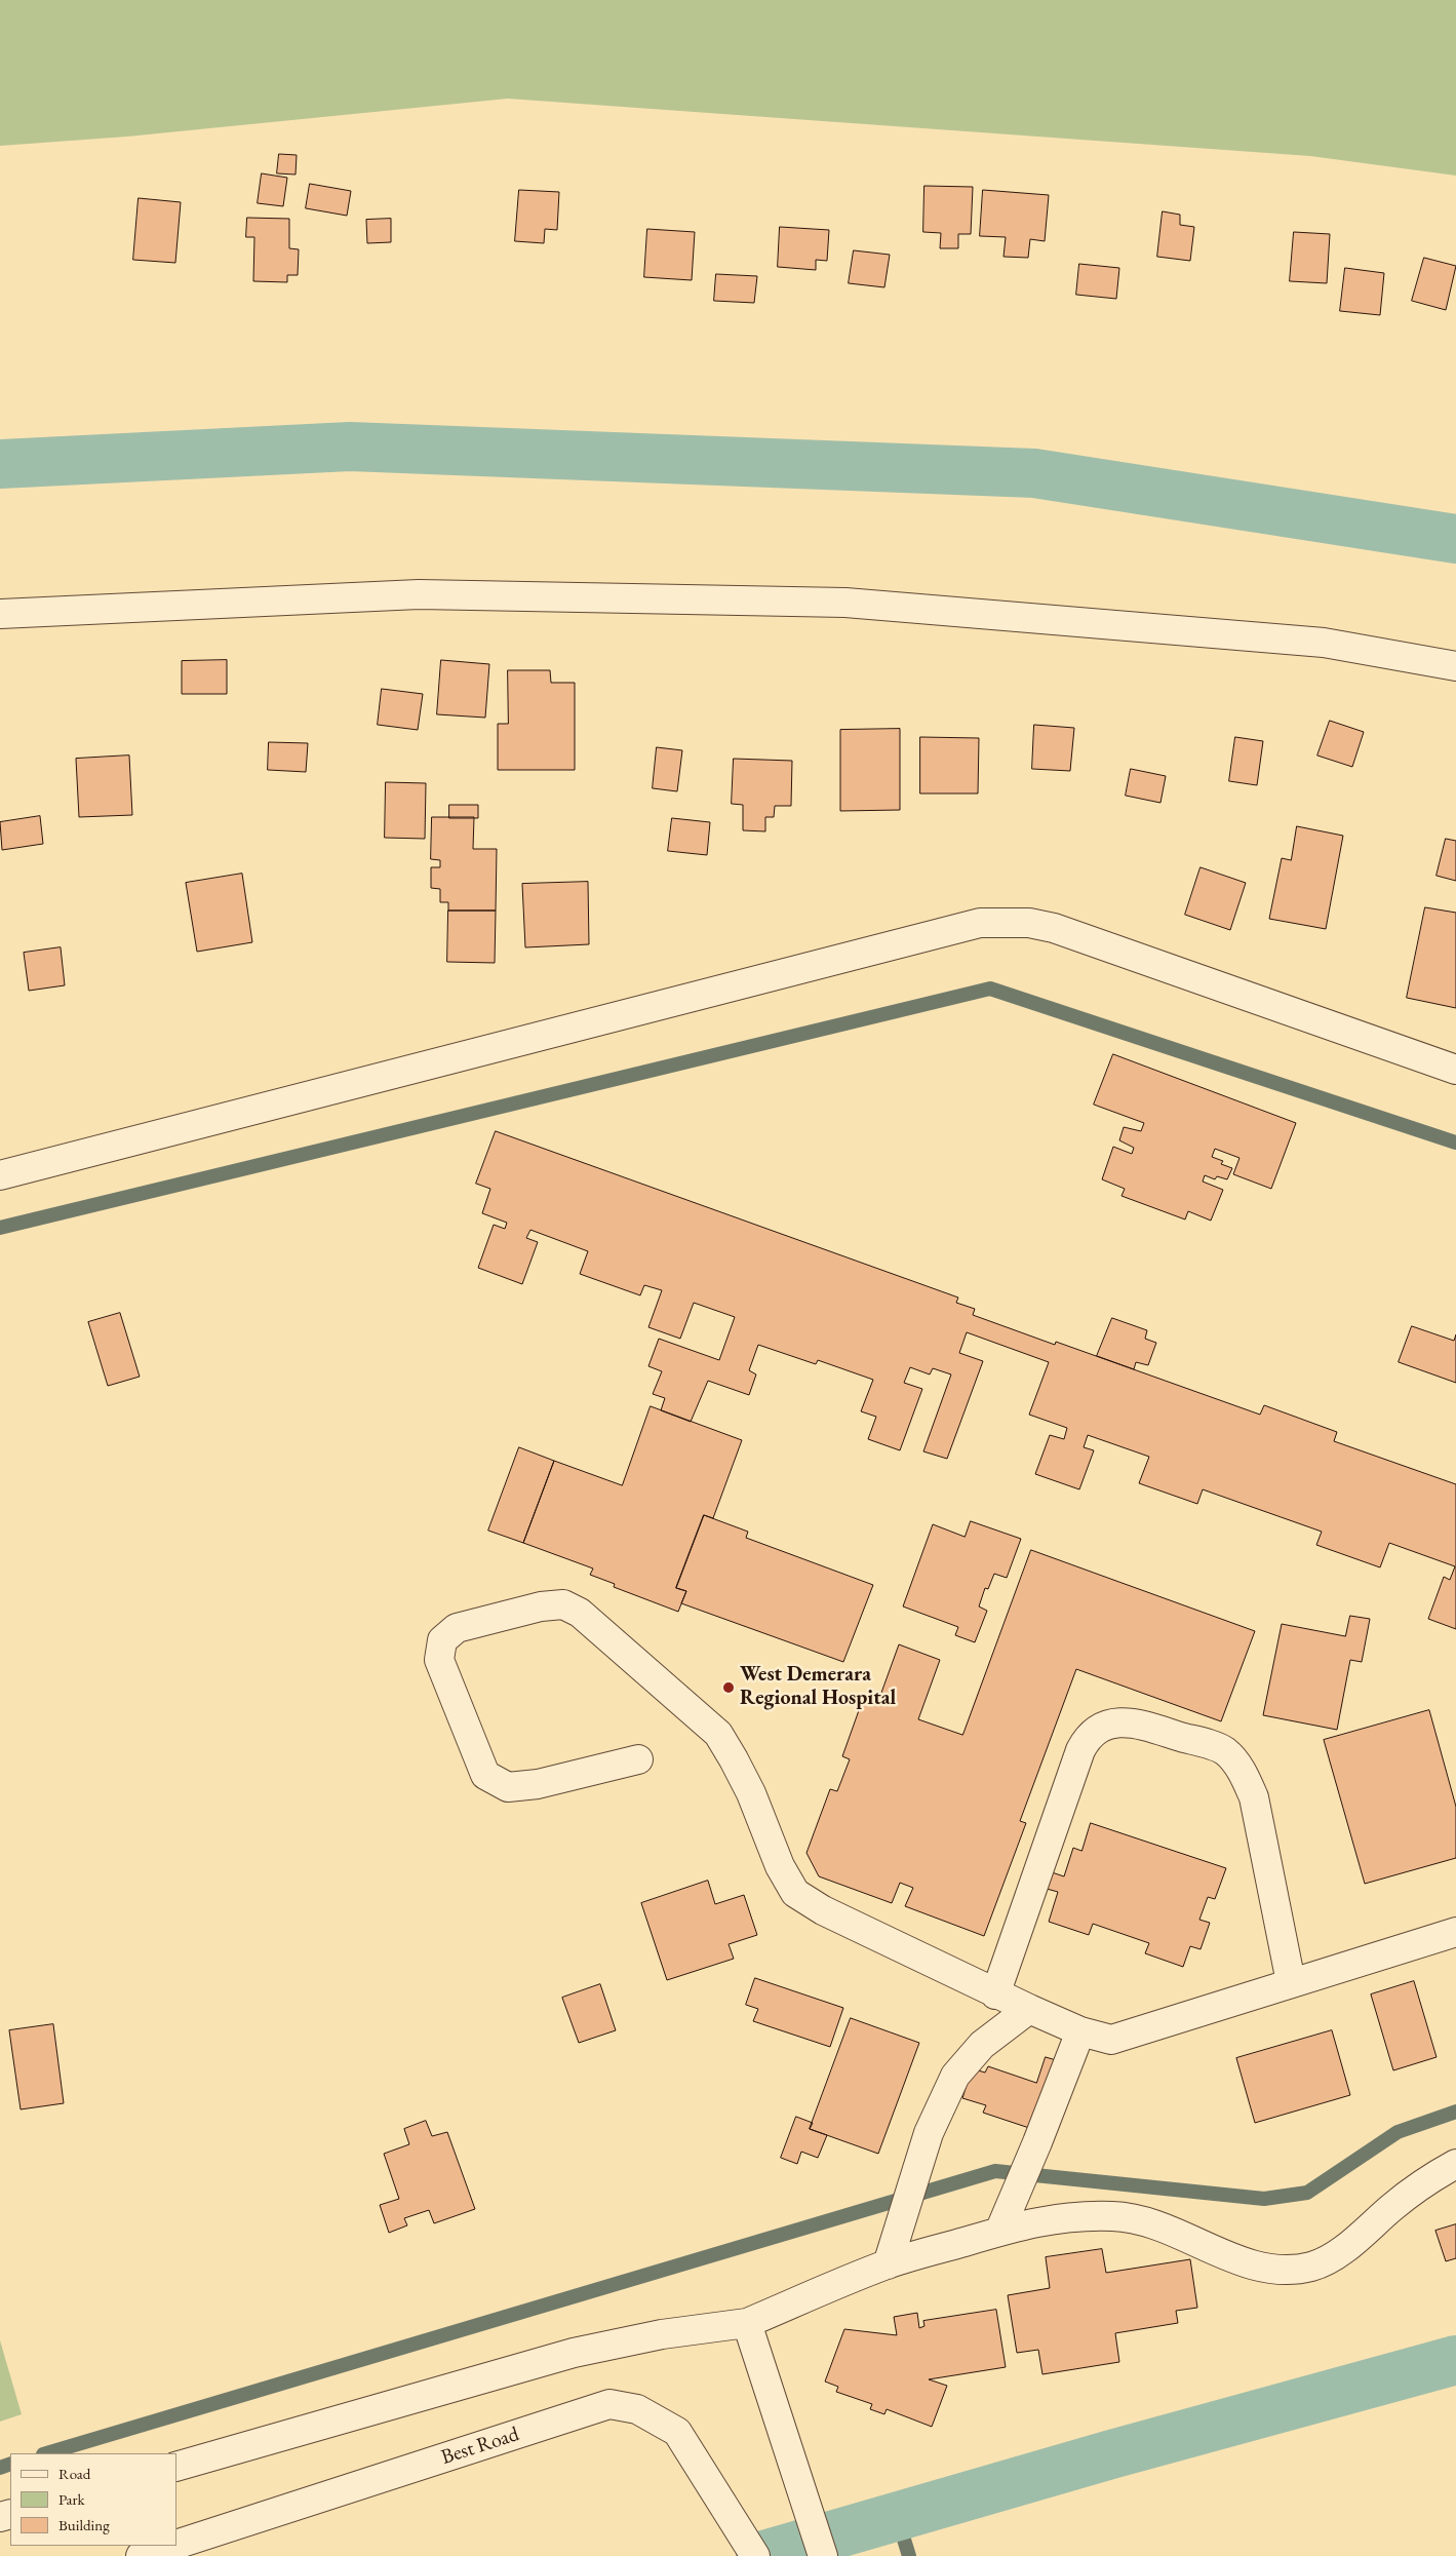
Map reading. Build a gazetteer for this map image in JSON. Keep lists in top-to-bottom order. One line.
{"streets":{"street":["Best Road"]},"places":["West Demerara Regional Hospital"],"legend":["Road","Park","Building"]}
